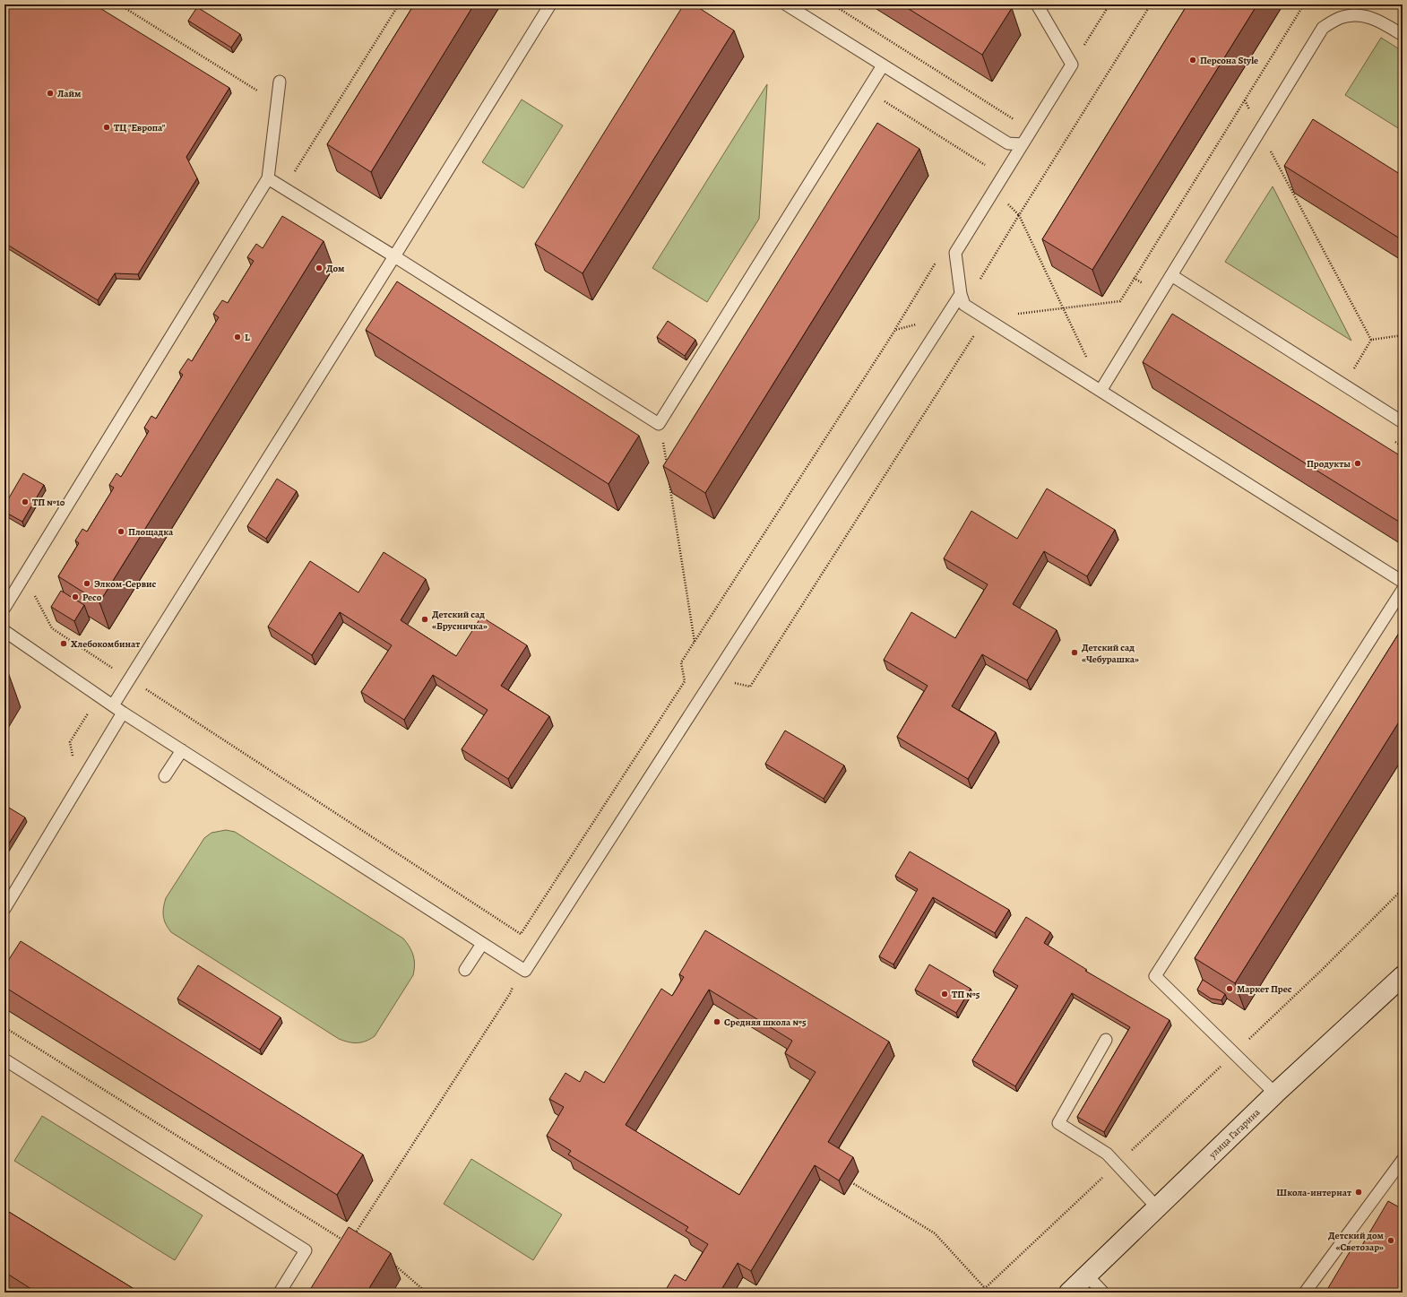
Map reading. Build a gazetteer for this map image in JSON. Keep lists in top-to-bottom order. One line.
{"streets":{"main road":["улица Гагарина"]},"places":["Персона Style","Лайм","ТЦ \"Европа\"","Дом","L","Продукты","ТП №10","Площадка","Элком-Сервис","Ресо","Детский сад «Брусничка»","Хлебокомбинат","Детский сад «Чебурашка»","Маркет Прес","ТП №5","Средняя школа №5","Школа-интернат","Детский дом «Светозар»"]}
